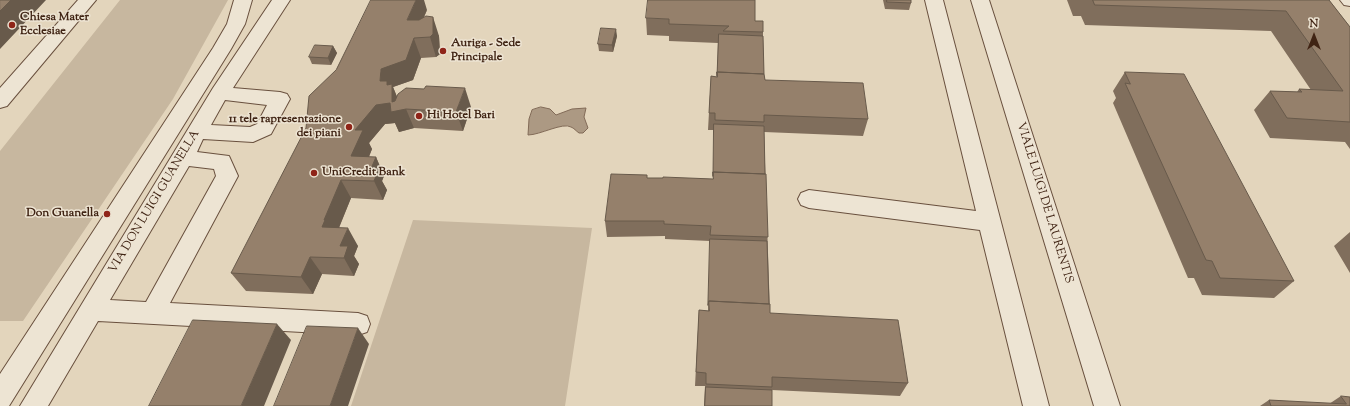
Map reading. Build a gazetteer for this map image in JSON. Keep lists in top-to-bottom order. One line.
{"streets":{"street":["VIA DON LUIGI GUANELLA","VIALE LUIGI DE LAURENTIS"]},"places":["Chiesa Mater Ecclesiae","Auriga - Sede Principale","Hi Hotel Bari","11 tele rapresentazione dei piani","UniCredit Bank","Don Guanella"],"north":"top"}
